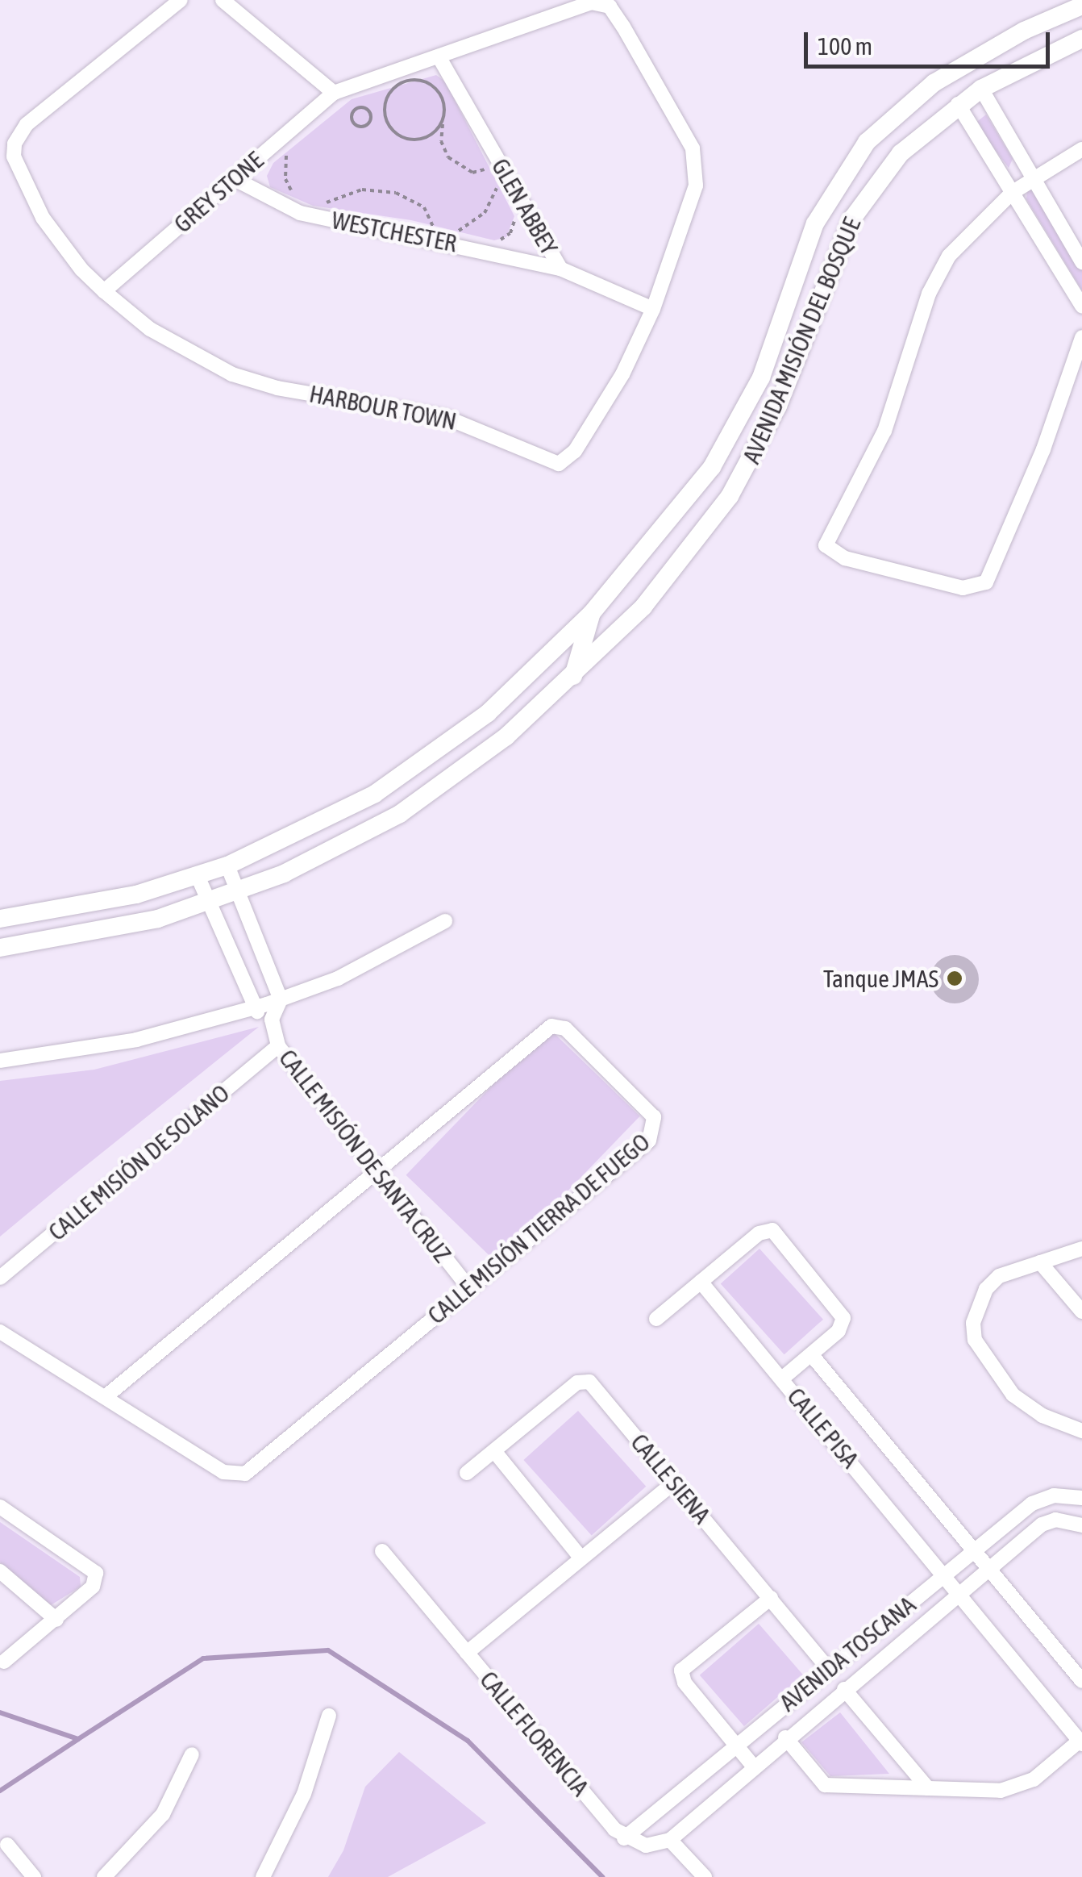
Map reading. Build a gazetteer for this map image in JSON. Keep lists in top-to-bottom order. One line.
{"streets":{"main road":["AVENIDA MISIÓN DEL BOSQUE"],"street":["GREY STONE","GLEN ABBEY","WESTCHESTER","HARBOUR TOWN","CALLE MISIÓN DE SANTA CRUZ","CALLE MISIÓN DE SOLANO","CALLE MISIÓN TIERRA DE FUEGO","CALLE PISA","CALLE SIENA","AVENIDA TOSCANA","CALLE FLORENCIA"]},"crossings":[["GREY STONE","WESTCHESTER"],["GREY STONE","HARBOUR TOWN"],["GLEN ABBEY","WESTCHESTER"],["GLEN ABBEY","HARBOUR TOWN"],["CALLE MISIÓN DE SANTA CRUZ","CALLE MISIÓN DE SOLANO"],["CALLE MISIÓN DE SANTA CRUZ","CALLE MISIÓN TIERRA DE FUEGO"],["CALLE PISA","AVENIDA TOSCANA"],["CALLE SIENA","AVENIDA TOSCANA"],["AVENIDA TOSCANA","CALLE FLORENCIA"]],"places":["Tanque JMAS"],"scale_bar":"100 m"}
